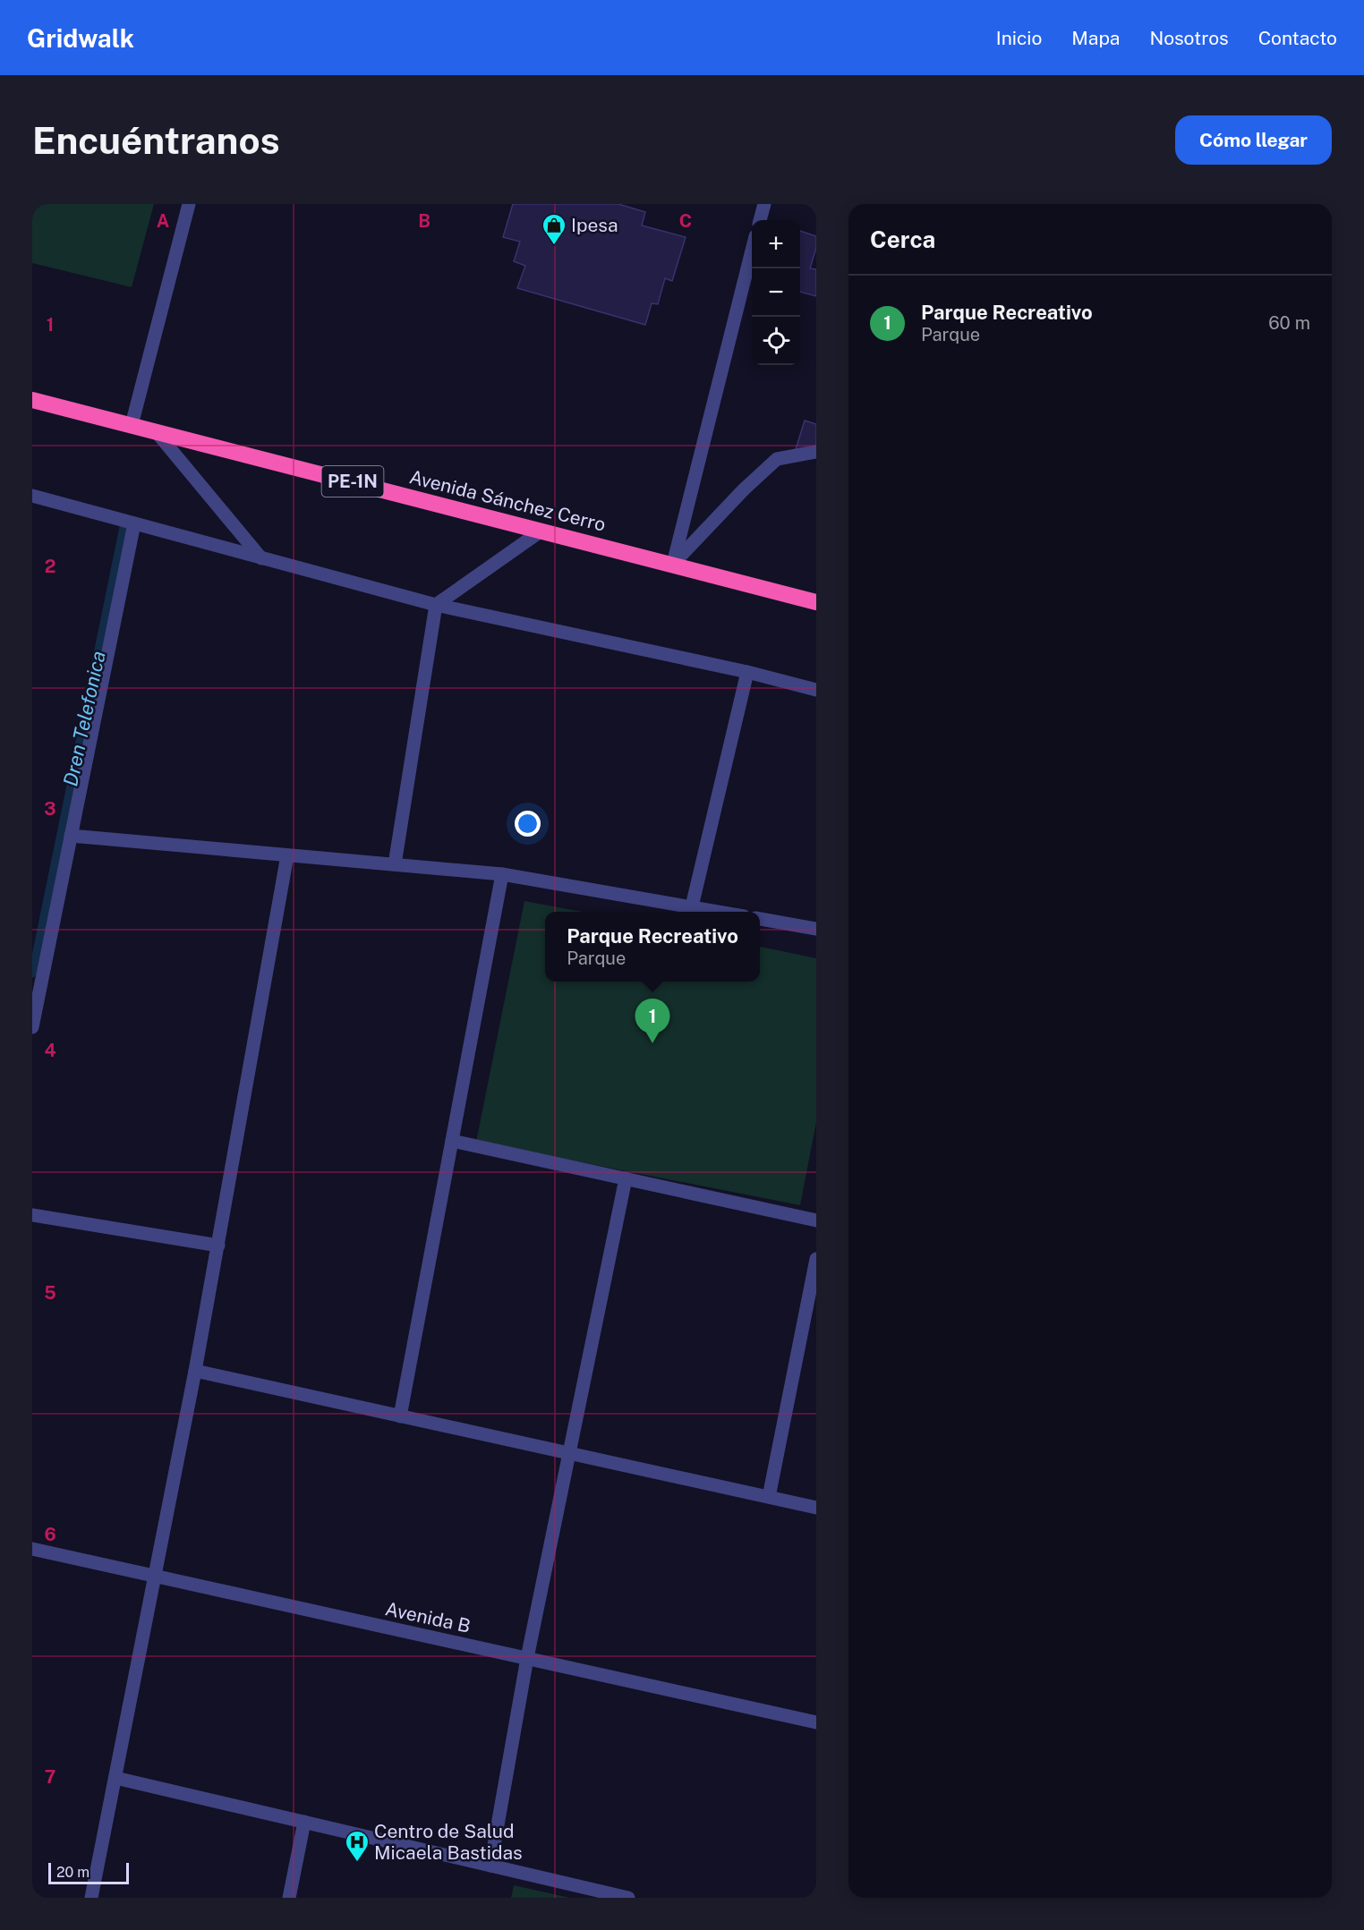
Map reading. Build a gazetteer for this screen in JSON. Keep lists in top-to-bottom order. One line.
{"streets":{"highway":["PE-1N","Avenida Sánchez Cerro"],"street":["Avenida B"]},"water":["Dren Telefonica"],"places":{"shop":["Ipesa"],"hospital":["Centro de Salud Micaela Bastidas"]},"scale_bar":"20 m","page":{"header":"Gridwalk","nav":["Inicio","Mapa","Nosotros","Contacto"],"buttons":"Cómo llegar","title":"Encuéntranos","heading":"Cerca","map_buttons":["+","−"],"list":[{"mark":"1","name":"Parque Recreativo","note":"Parque","value":"60 m"}],"popup":["Parque Recreativo","Parque"],"pins":"1","scale":"20 m"},"grid":{"columns":["A","B","C"],"rows":["1","2","3","4","5","6","7"]}}
